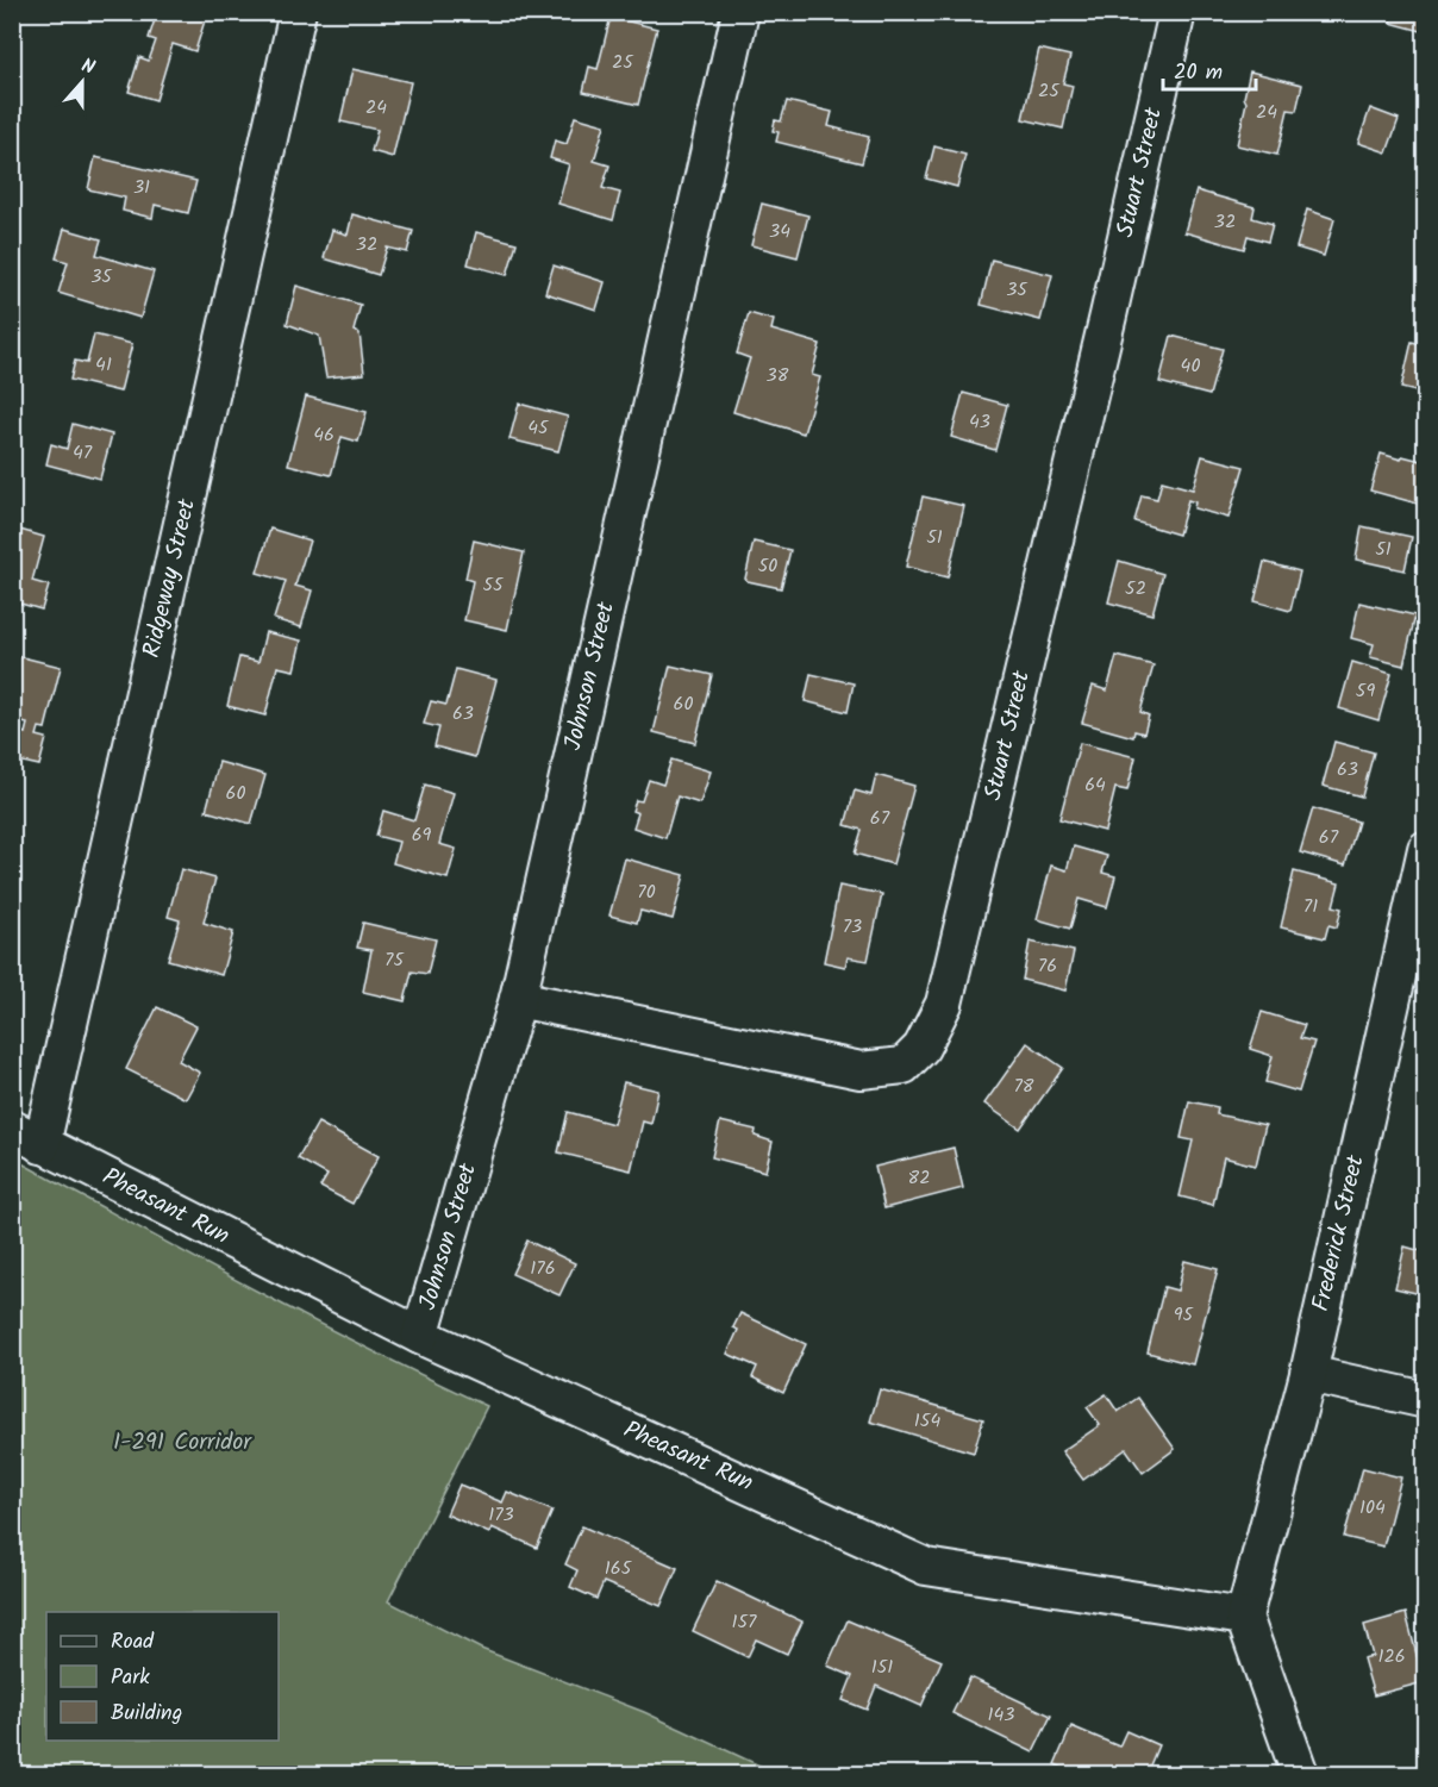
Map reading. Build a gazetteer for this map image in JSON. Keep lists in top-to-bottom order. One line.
{"streets":{"street":["Stuart Street","Ridgeway Street","Johnson Street","Pheasant Run","Frederick Street"]},"crossings":[["Stuart Street","Johnson Street"],["Ridgeway Street","Pheasant Run"],["Johnson Street","Pheasant Run"],["Pheasant Run","Frederick Street"]],"parks":["I-291 Corridor"],"house_numbers":["25","25","24","24","31","32","34","32","35","35","41","40","38","43","45","46","47","51","51","50","55","52","59","60","63","63","64","60","67","69","67","70","71","73","75","76","78","82","176","95","154","104","173","165","157","126","151","143"],"legend":["Road","Park","Building"],"scale_bar":"20 m","north":"top"}
